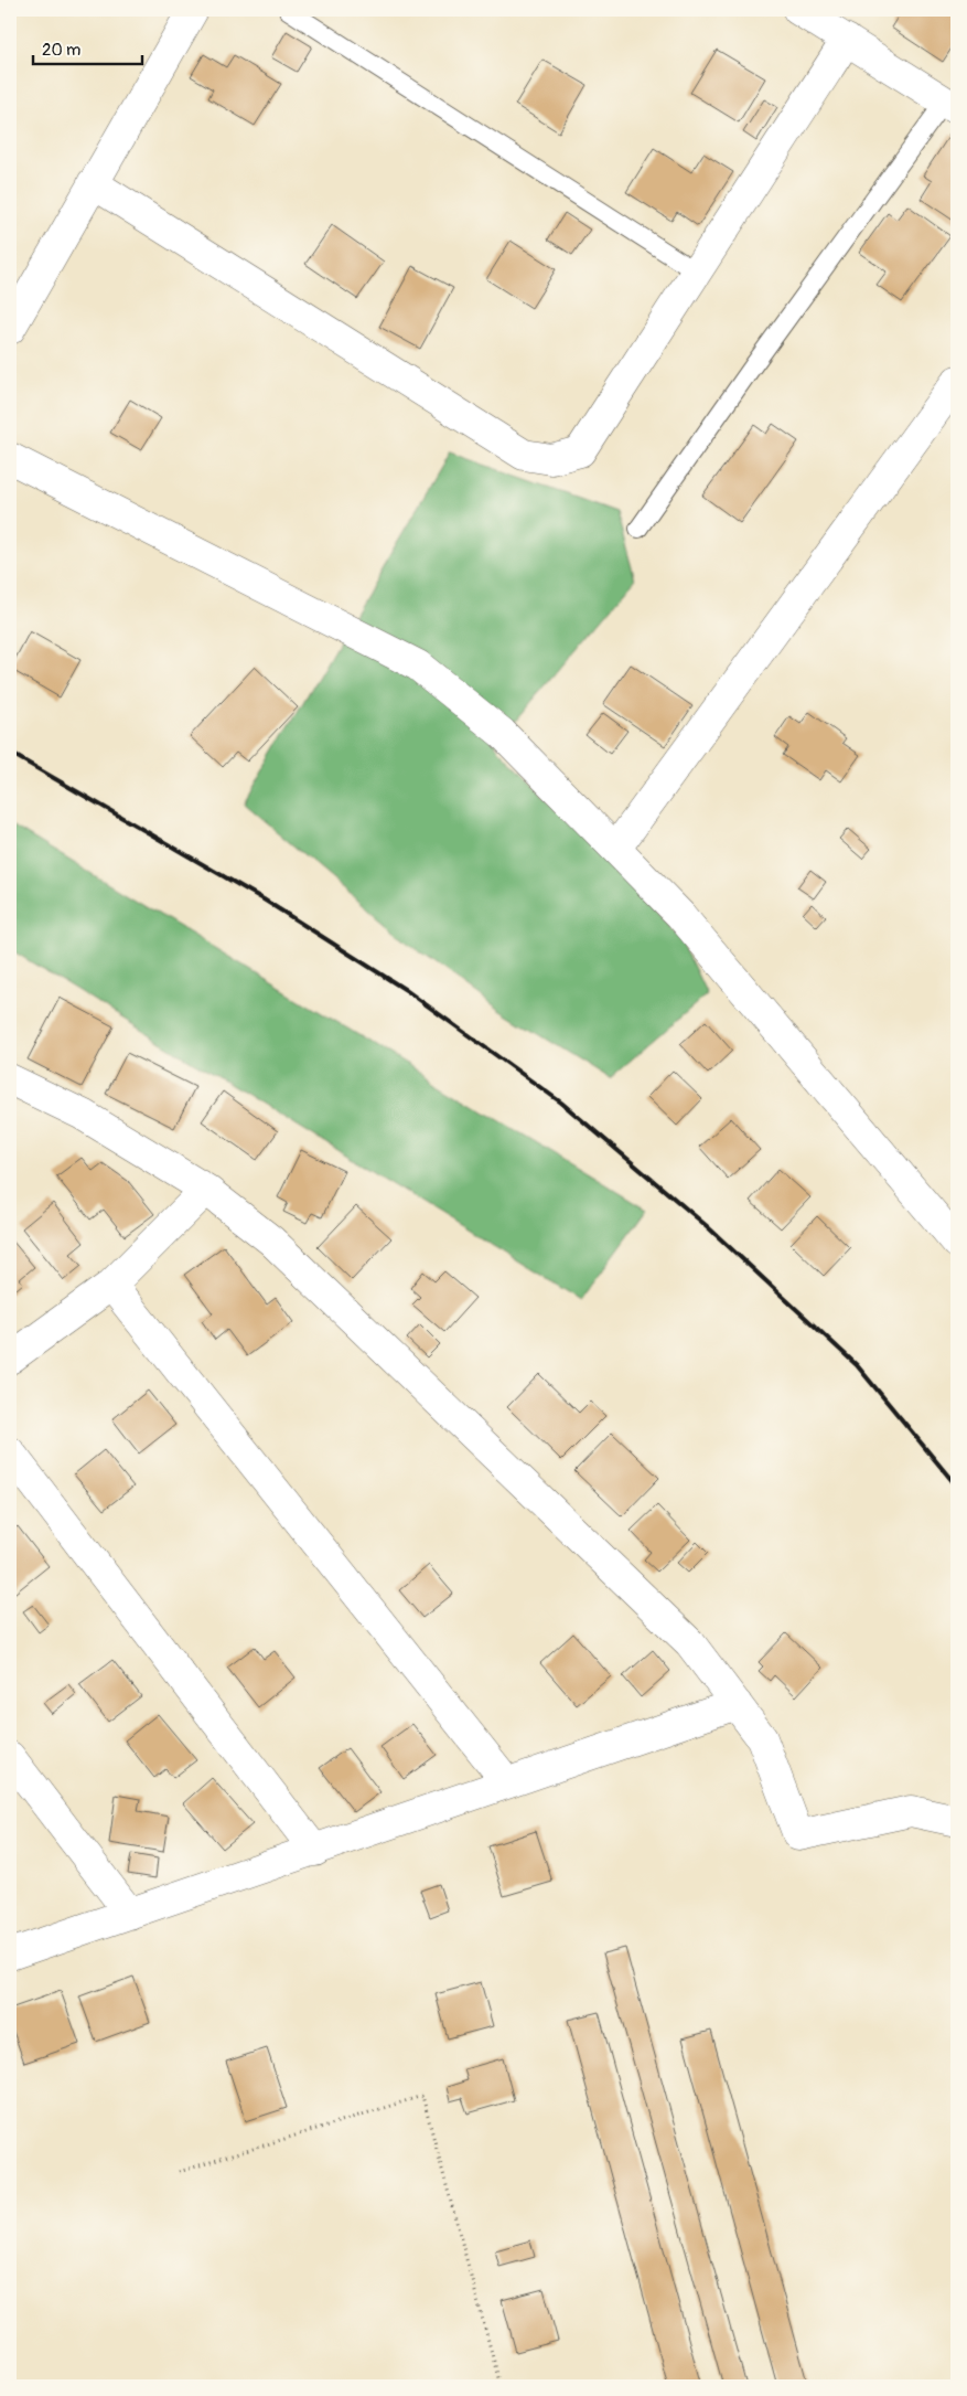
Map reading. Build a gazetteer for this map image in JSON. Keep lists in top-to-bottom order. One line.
{"scale_bar":"20 m"}
